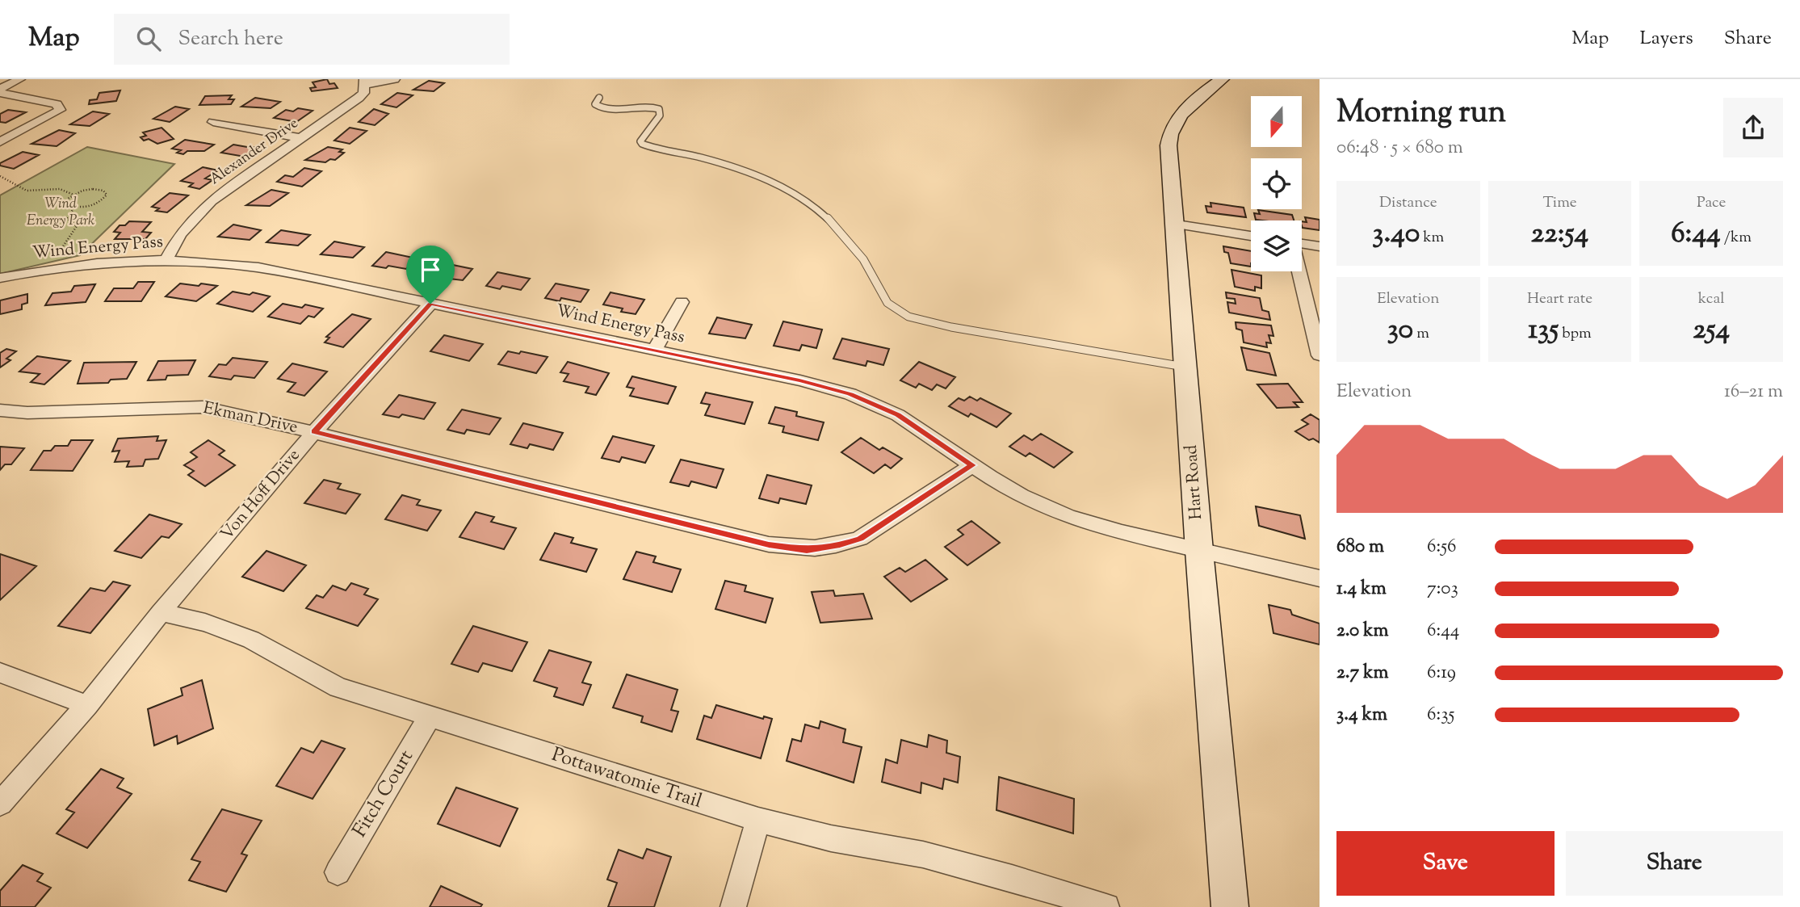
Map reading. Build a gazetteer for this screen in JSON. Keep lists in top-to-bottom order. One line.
{"streets":{"street":["Alexander Drive","Wind Energy Pass","Ekman Drive","Hart Road","Von Hoff Drive","Pottawatomie Trail","Fitch Court"]},"crossings":[["Alexander Drive","Wind Energy Pass"],["Wind Energy Pass","Ekman Drive"],["Wind Energy Pass","Hart Road"],["Wind Energy Pass","Von Hoff Drive"],["Ekman Drive","Von Hoff Drive"],["Von Hoff Drive","Pottawatomie Trail"],["Pottawatomie Trail","Fitch Court"]],"parks":["Wind Energy Park"],"north":"bottom","page":{"header":"Map","search":"Search here","nav":["Map","Layers","Share"],"heading":["Morning run","06:48 · 5 × 680 m"],"stats":[["Distance","3.40 km"],["Time","22:54"],["Pace","6:44 /km"],["Elevation","30 m"],["Heart rate","135 bpm"],["kcal","254"]],"chart":["Elevation","16–21 m"],"list":[{"name":"680 m","note":"6:56"},{"name":"1.4 km","note":"7:03"},{"name":"2.0 km","note":"6:44"},{"name":"2.7 km","note":"6:19"},{"name":"3.4 km","note":"6:35"}],"buttons":["Save","Share"]}}
